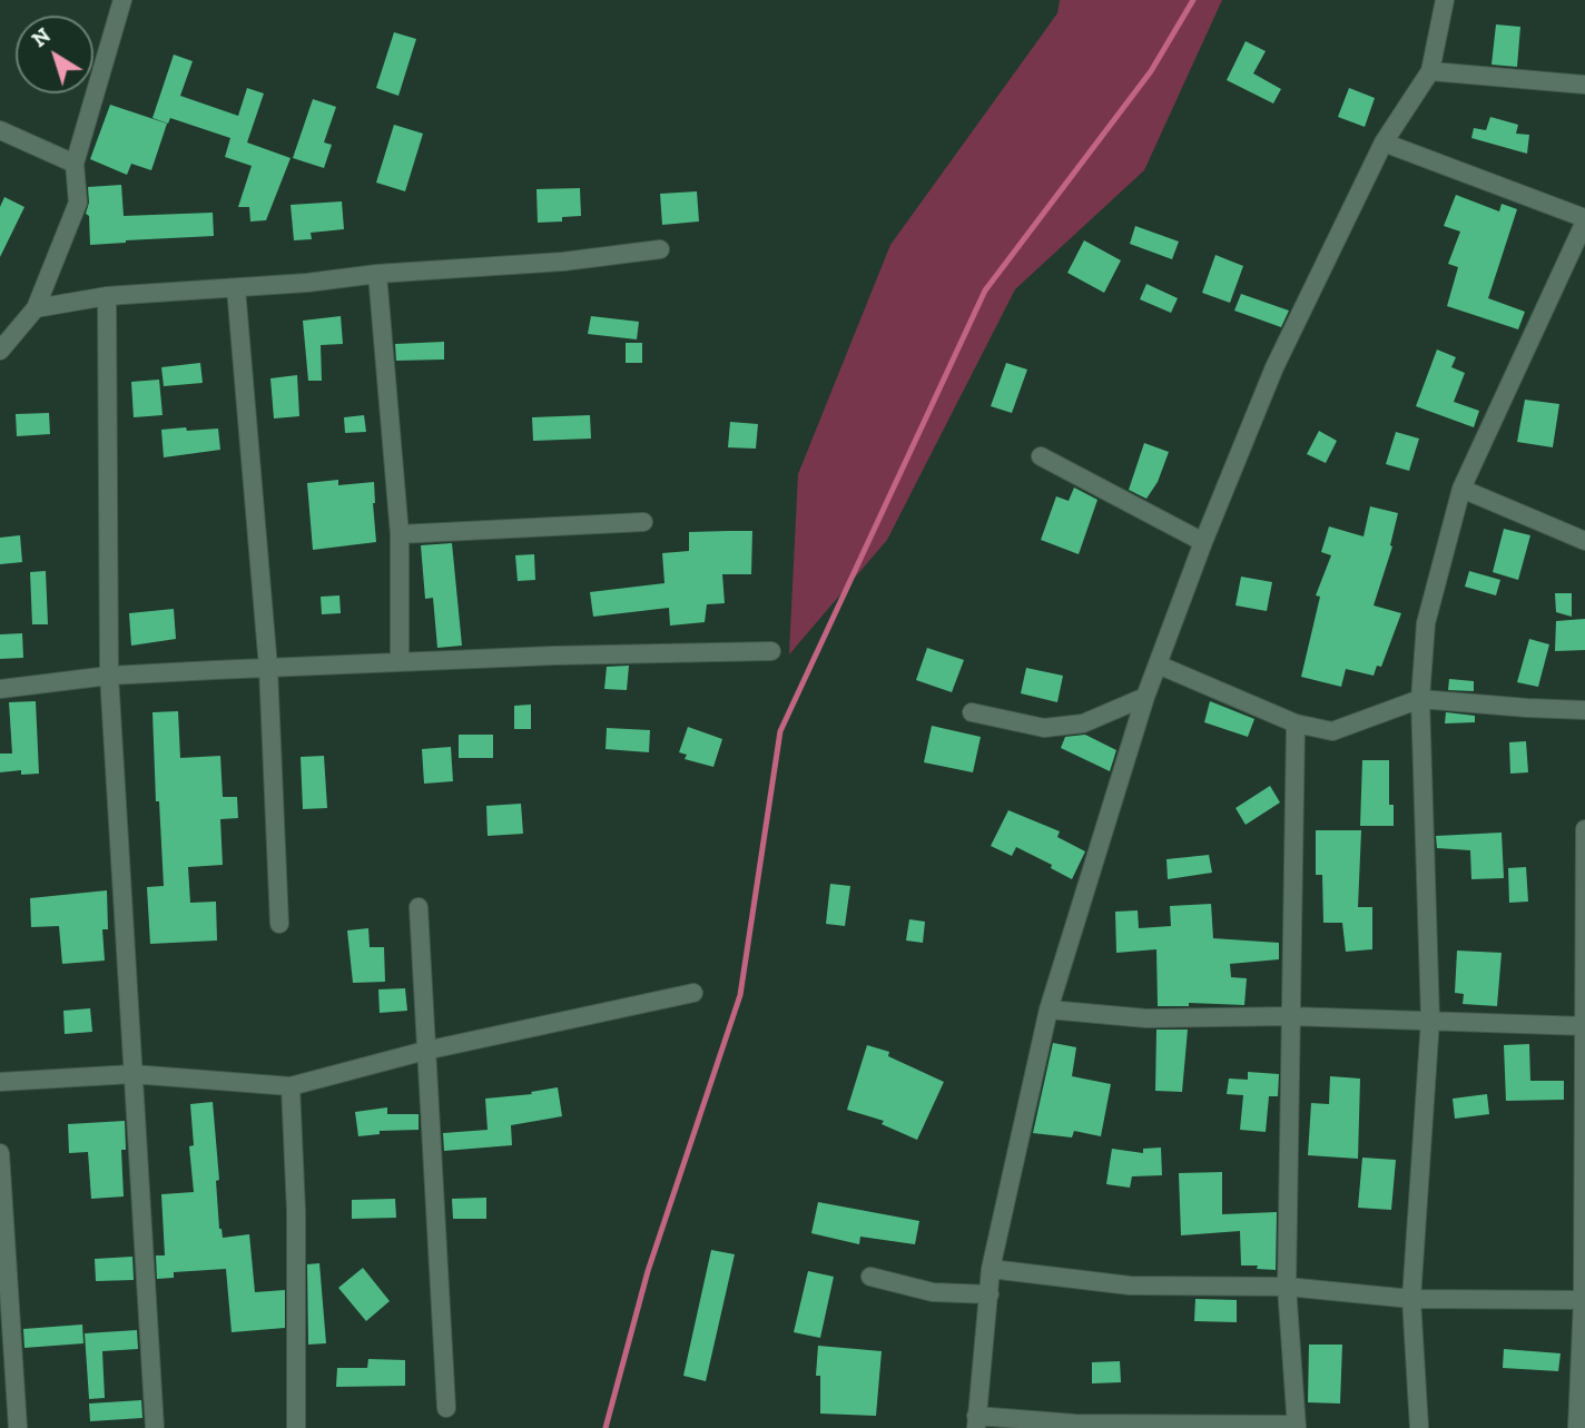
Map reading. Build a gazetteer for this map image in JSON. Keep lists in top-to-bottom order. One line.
{"north":"top left"}
